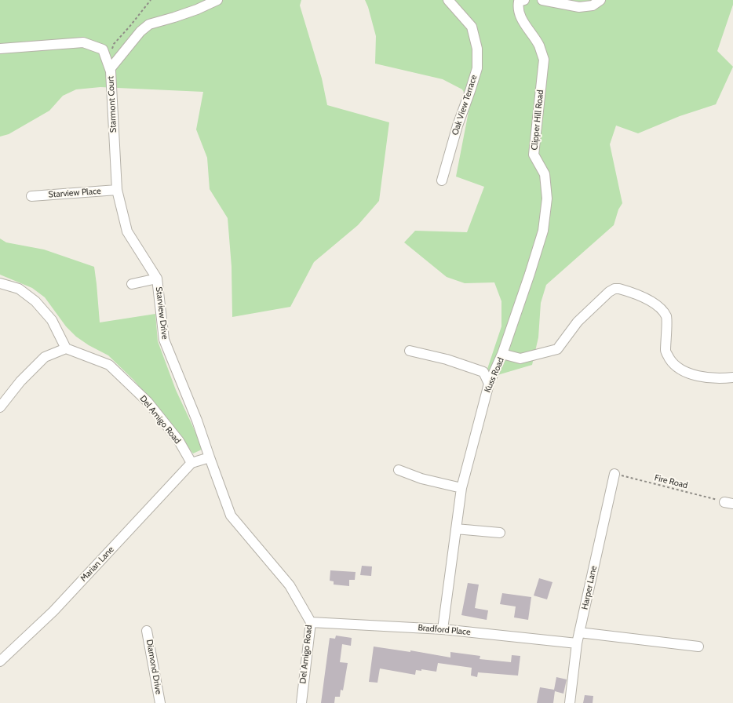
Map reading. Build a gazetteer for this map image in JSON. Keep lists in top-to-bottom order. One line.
{"streets":{"street":["Starmont Court","Oak View Terrace","Clipper Hill Road","Starview Place","Starview Drive","Kuss Road","Del Amigo Road","Marian Lane","Harper Lane","Bradford Place","Diamond Drive"],"path":["Fire Road"]},"crossings":[["Starmont Court","Starview Place"],["Starmont Court","Starview Drive"],["Clipper Hill Road","Kuss Road"],["Starview Place","Starview Drive"],["Starview Drive","Del Amigo Road"],["Kuss Road","Bradford Place"],["Del Amigo Road","Marian Lane"],["Del Amigo Road","Bradford Place"],["Fire Road","Harper Lane"],["Harper Lane","Bradford Place"]]}
